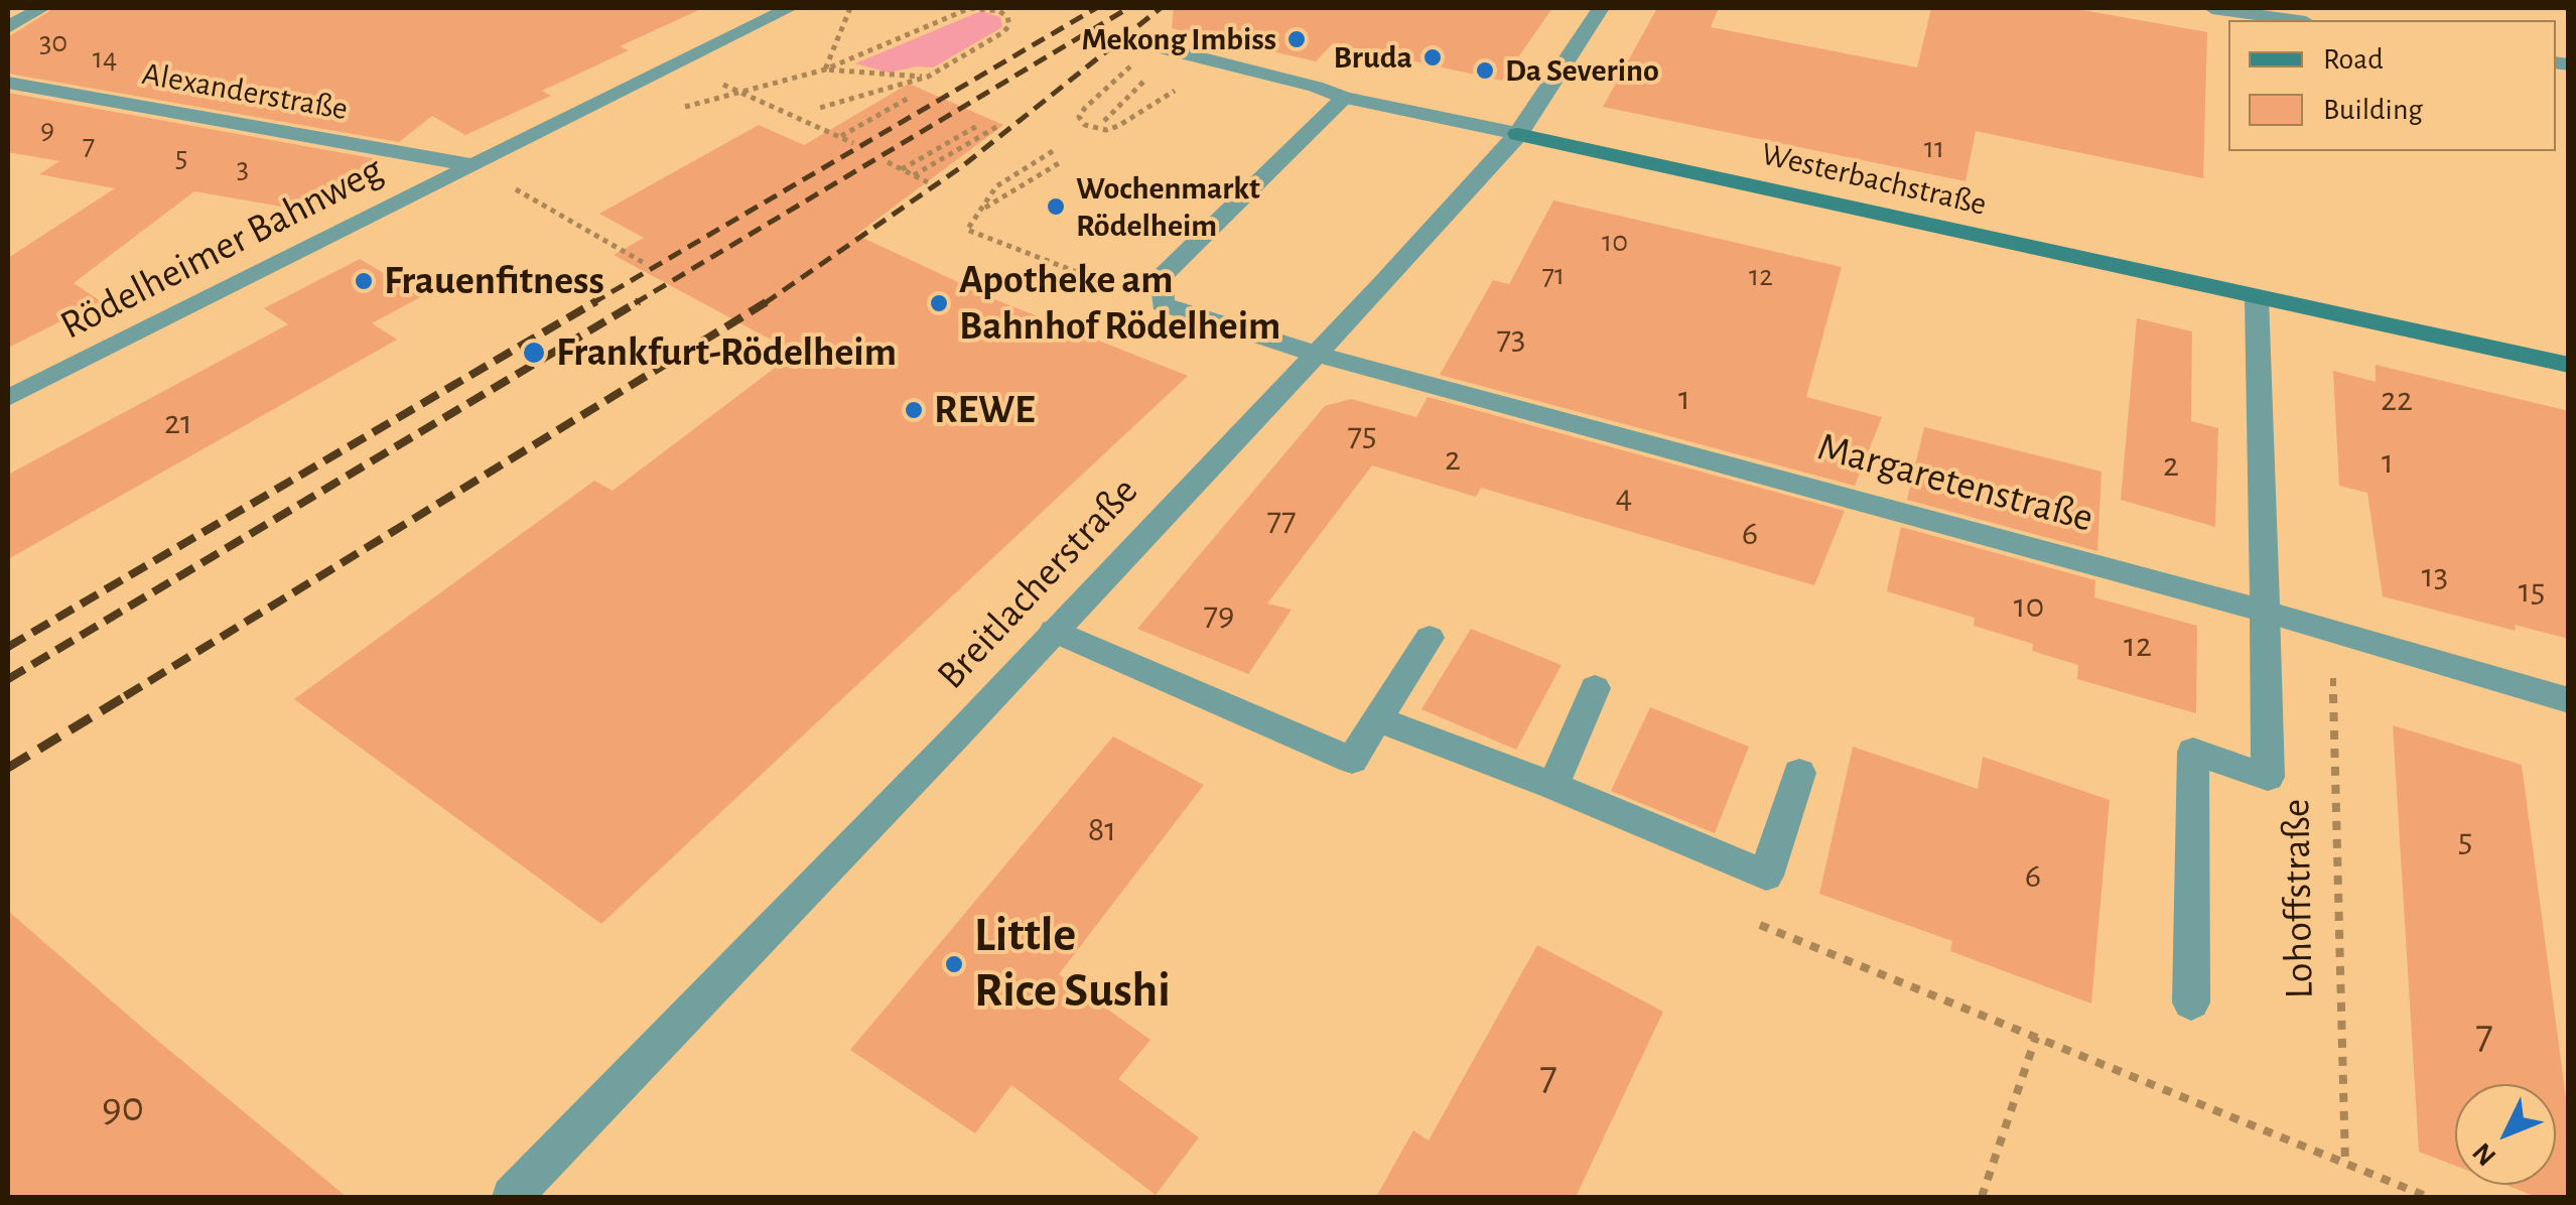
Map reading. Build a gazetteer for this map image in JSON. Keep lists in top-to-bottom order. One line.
{"streets":{"street":["Alexanderstraße","Westerbachstraße","Rödelheimer Bahnweg","Margaretenstraße","Breitlacherstraße"],"path":["Lohoffstraße"]},"crossings":[["Alexanderstraße","Rödelheimer Bahnweg"],["Westerbachstraße","Breitlacherstraße"],["Margaretenstraße","Breitlacherstraße"],["Margaretenstraße","Lohoffstraße"]],"places":["Mekong Imbiss","Bruda","Da Severino","Wochenmarkt Rödelheim","Frauenfitness","Apotheke am Bahnhof Rödelheim","Frankfurt-Rödelheim","REWE","Little Rice Sushi"],"house_numbers":["30","14","9","7","11","5","3","10","71","12","73","1","22","21","75","2","1","2","4","77","6","13","15","10","79","12","81","5","6","7","7","90"],"legend":["Road","Building"],"north":"bottom left"}
